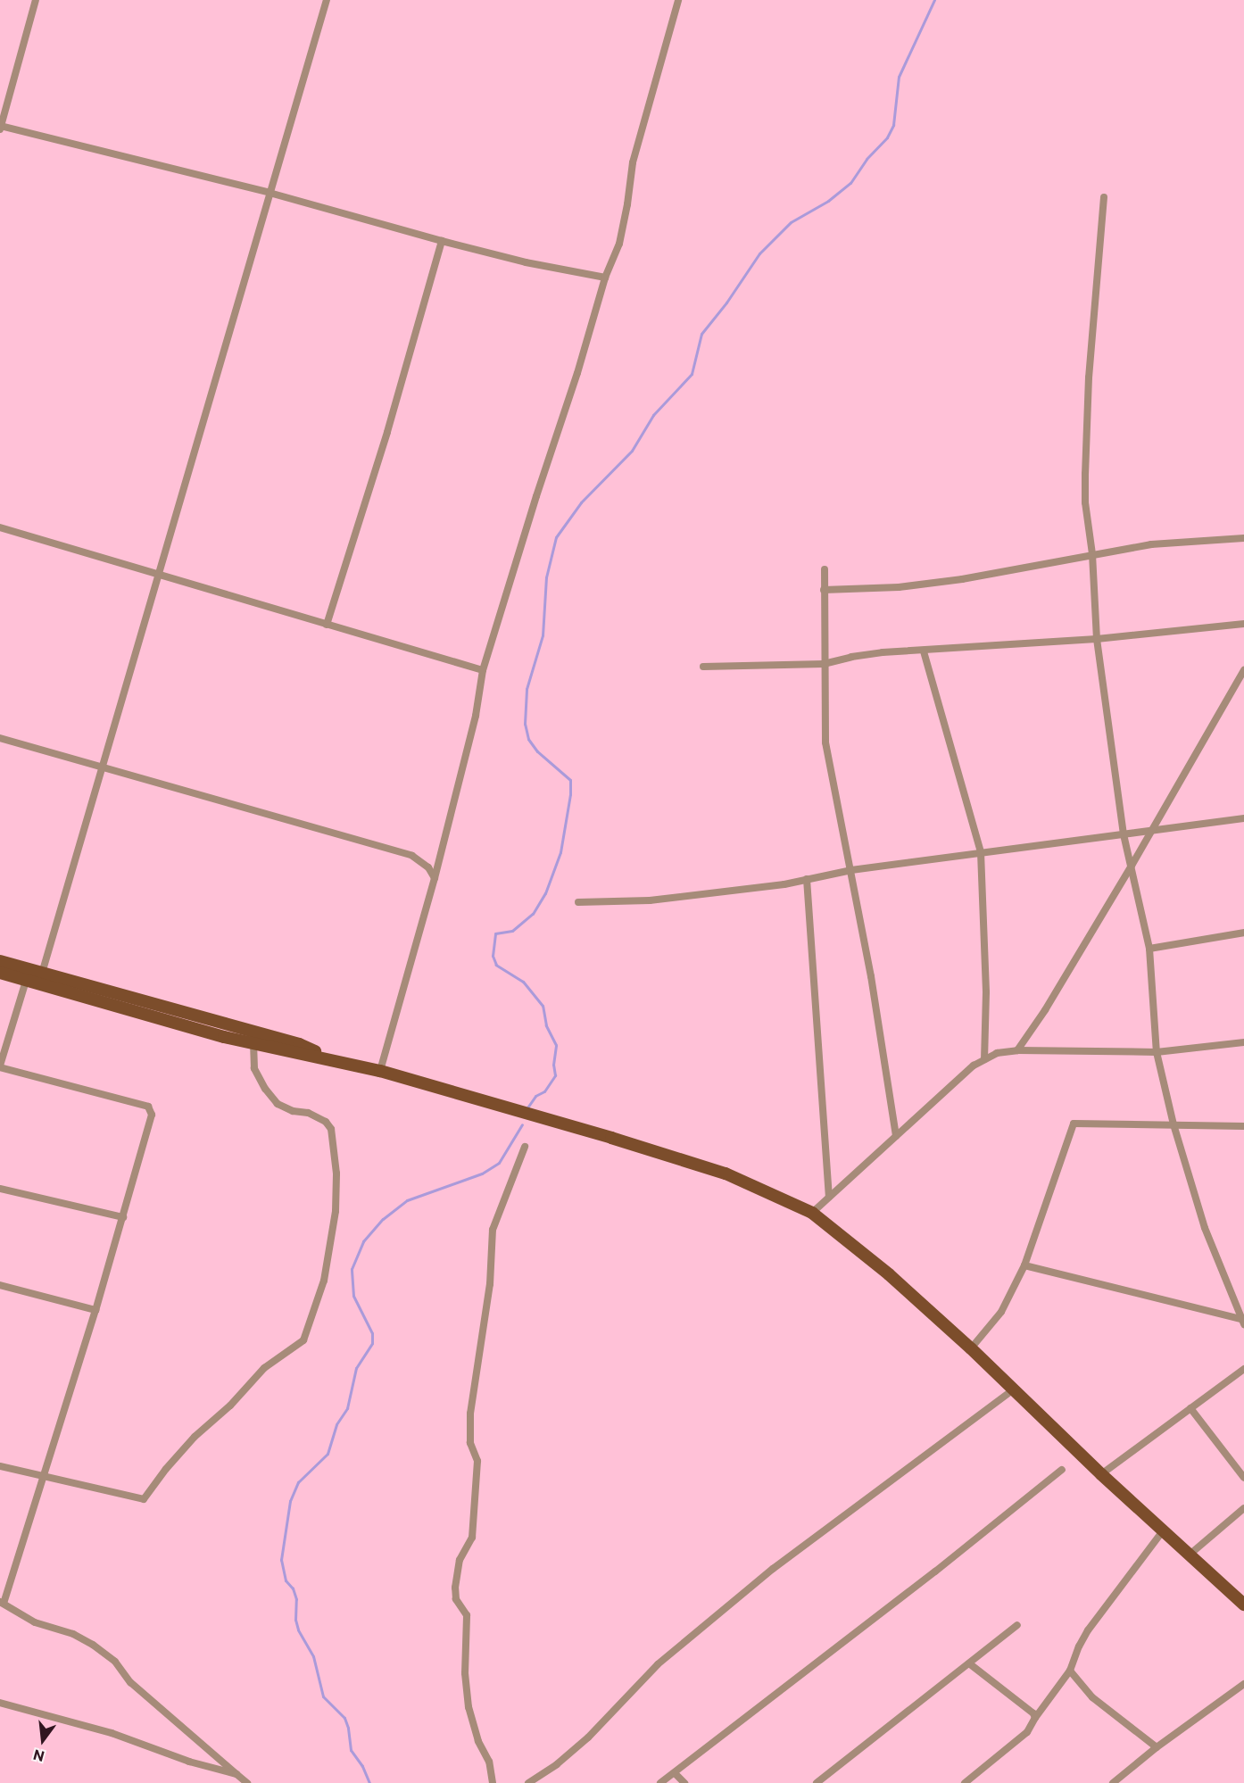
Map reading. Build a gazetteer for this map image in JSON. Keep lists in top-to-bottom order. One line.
{"north":"bottom"}
